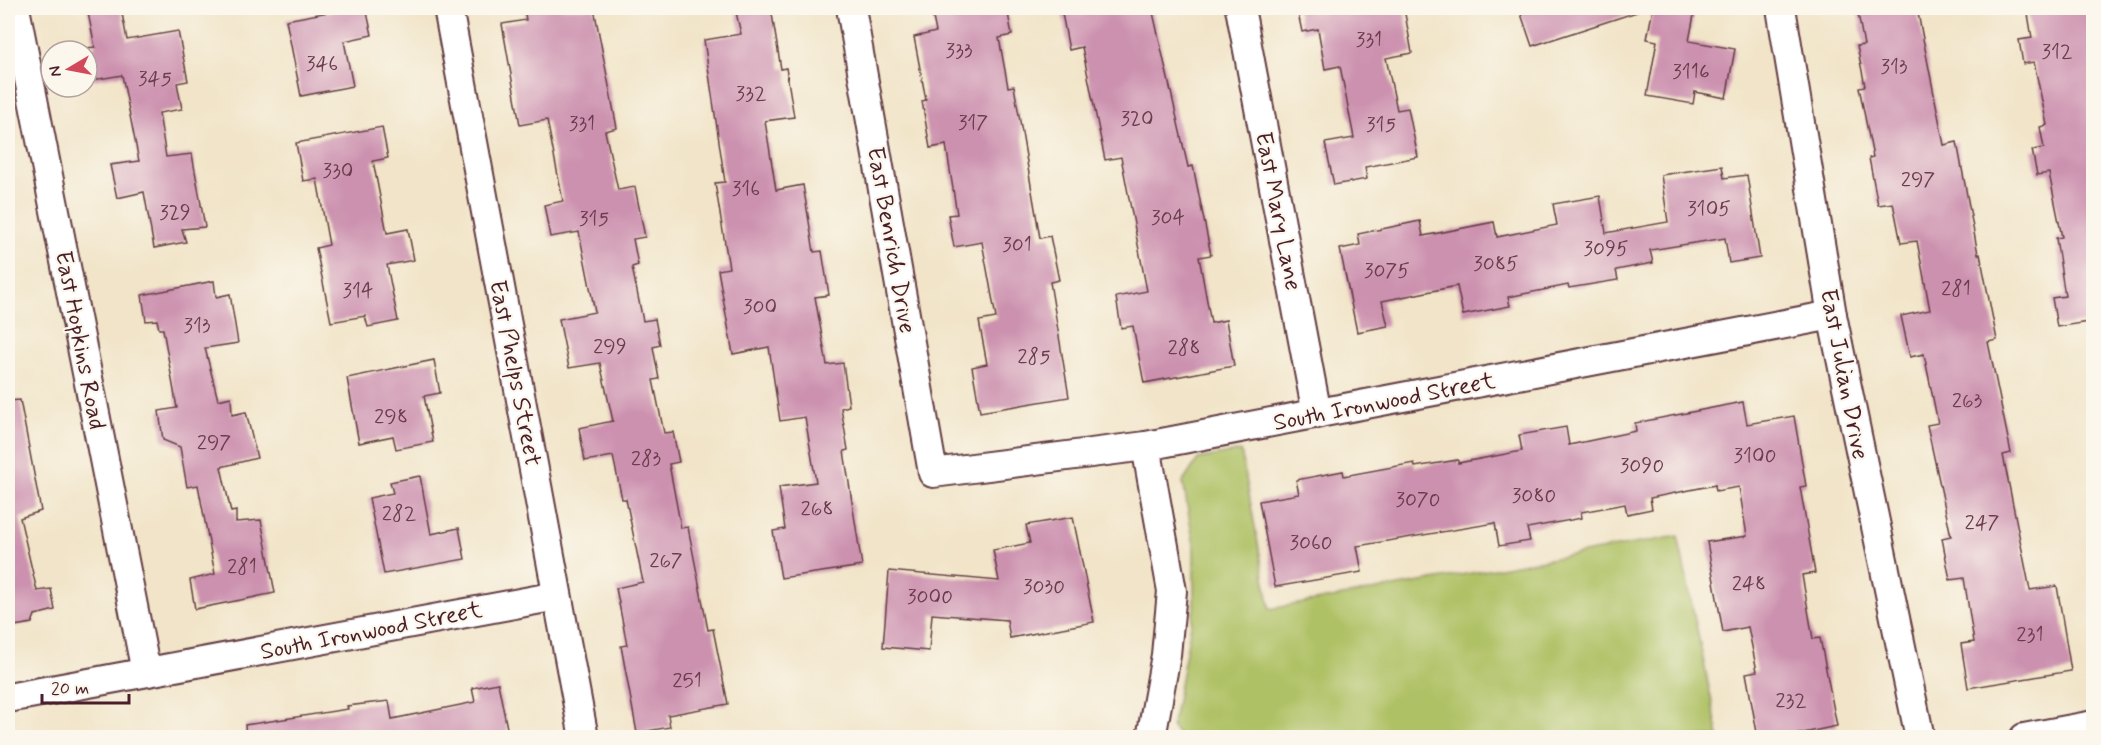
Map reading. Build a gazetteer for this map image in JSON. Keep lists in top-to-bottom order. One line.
{"streets":{"street":["East Mary Lane","East Benrich Drive","East Hopkins Road","East Phelps Street","East Julian Drive","South Ironwood Street"]},"crossings":[["East Mary Lane","South Ironwood Street"],["East Benrich Drive","South Ironwood Street"],["East Hopkins Road","South Ironwood Street"],["East Phelps Street","South Ironwood Street"],["East Julian Drive","South Ironwood Street"]],"house_numbers":["331","333","312","346","313","3116","345","332","320","317","331","315","330","297","316","3105","329","304","315","301","3095","3085","3075","281","314","300","313","299","288","285","263","298","297","3100","283","3090","3080","3070","268","282","247","3060","267","281","248","3030","3000","231","251","232"],"scale_bar":"20 m","north":"left"}
